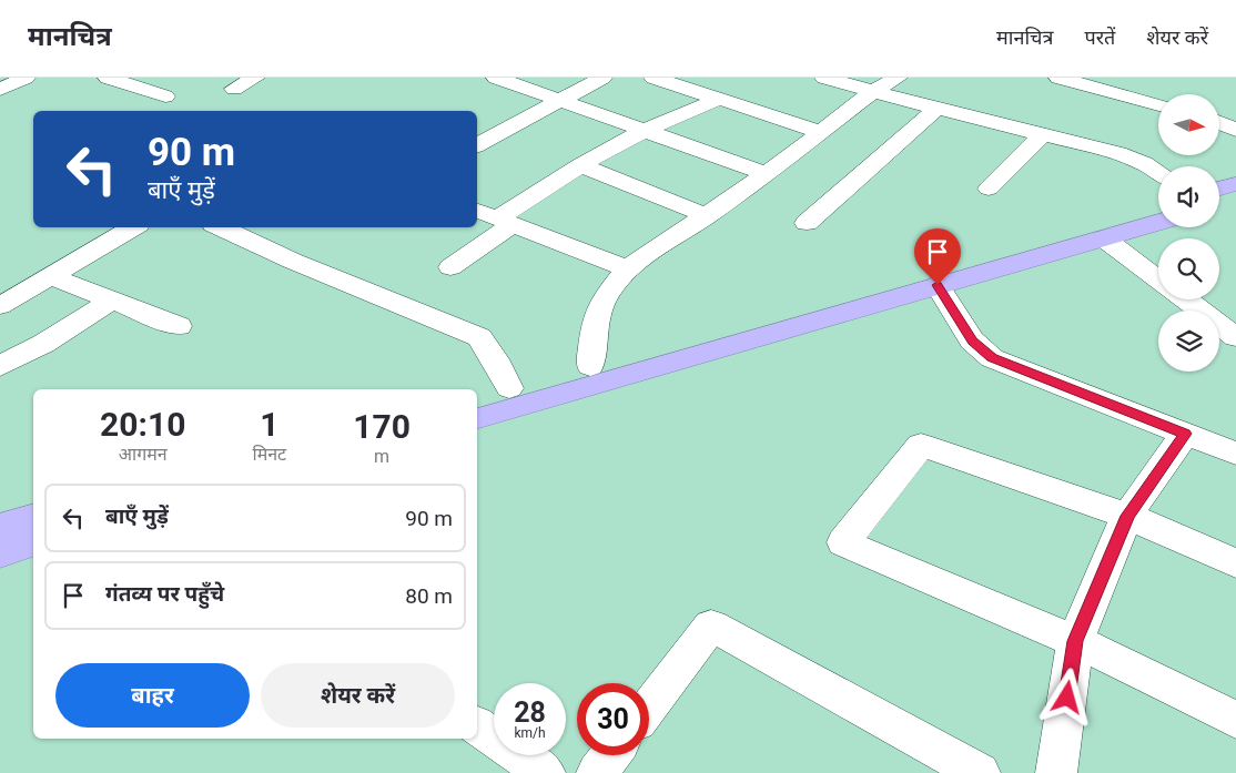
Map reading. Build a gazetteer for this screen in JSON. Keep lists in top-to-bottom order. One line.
{"north":"right","page":{"header":"मानचित्र","nav":["मानचित्र","परतें","शेयर करें"],"turn":["90 m","बाएँ मुड़ें"],"eta":["20:10","आगमन","1","मिनट","170","m"],"list":[{"name":"बाएँ मुड़ें","value":"90 m"},{"name":"गंतव्य पर पहुँचे","value":"80 m"}],"buttons":["बाहर","शेयर करें"],"speed":"28 km/h","limit":"30"}}
